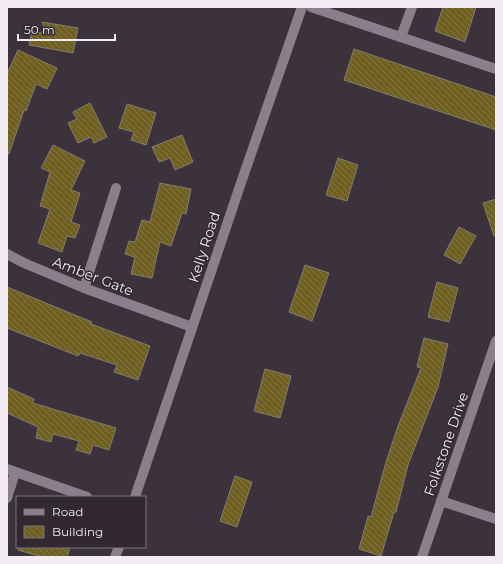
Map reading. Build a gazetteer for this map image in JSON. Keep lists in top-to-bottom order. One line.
{"streets":{"street":["Kelly Road","Amber Gate","Folkstone Drive"]},"crossings":[["Kelly Road","Amber Gate"]],"legend":["Road","Building"],"scale_bar":"50 m"}
